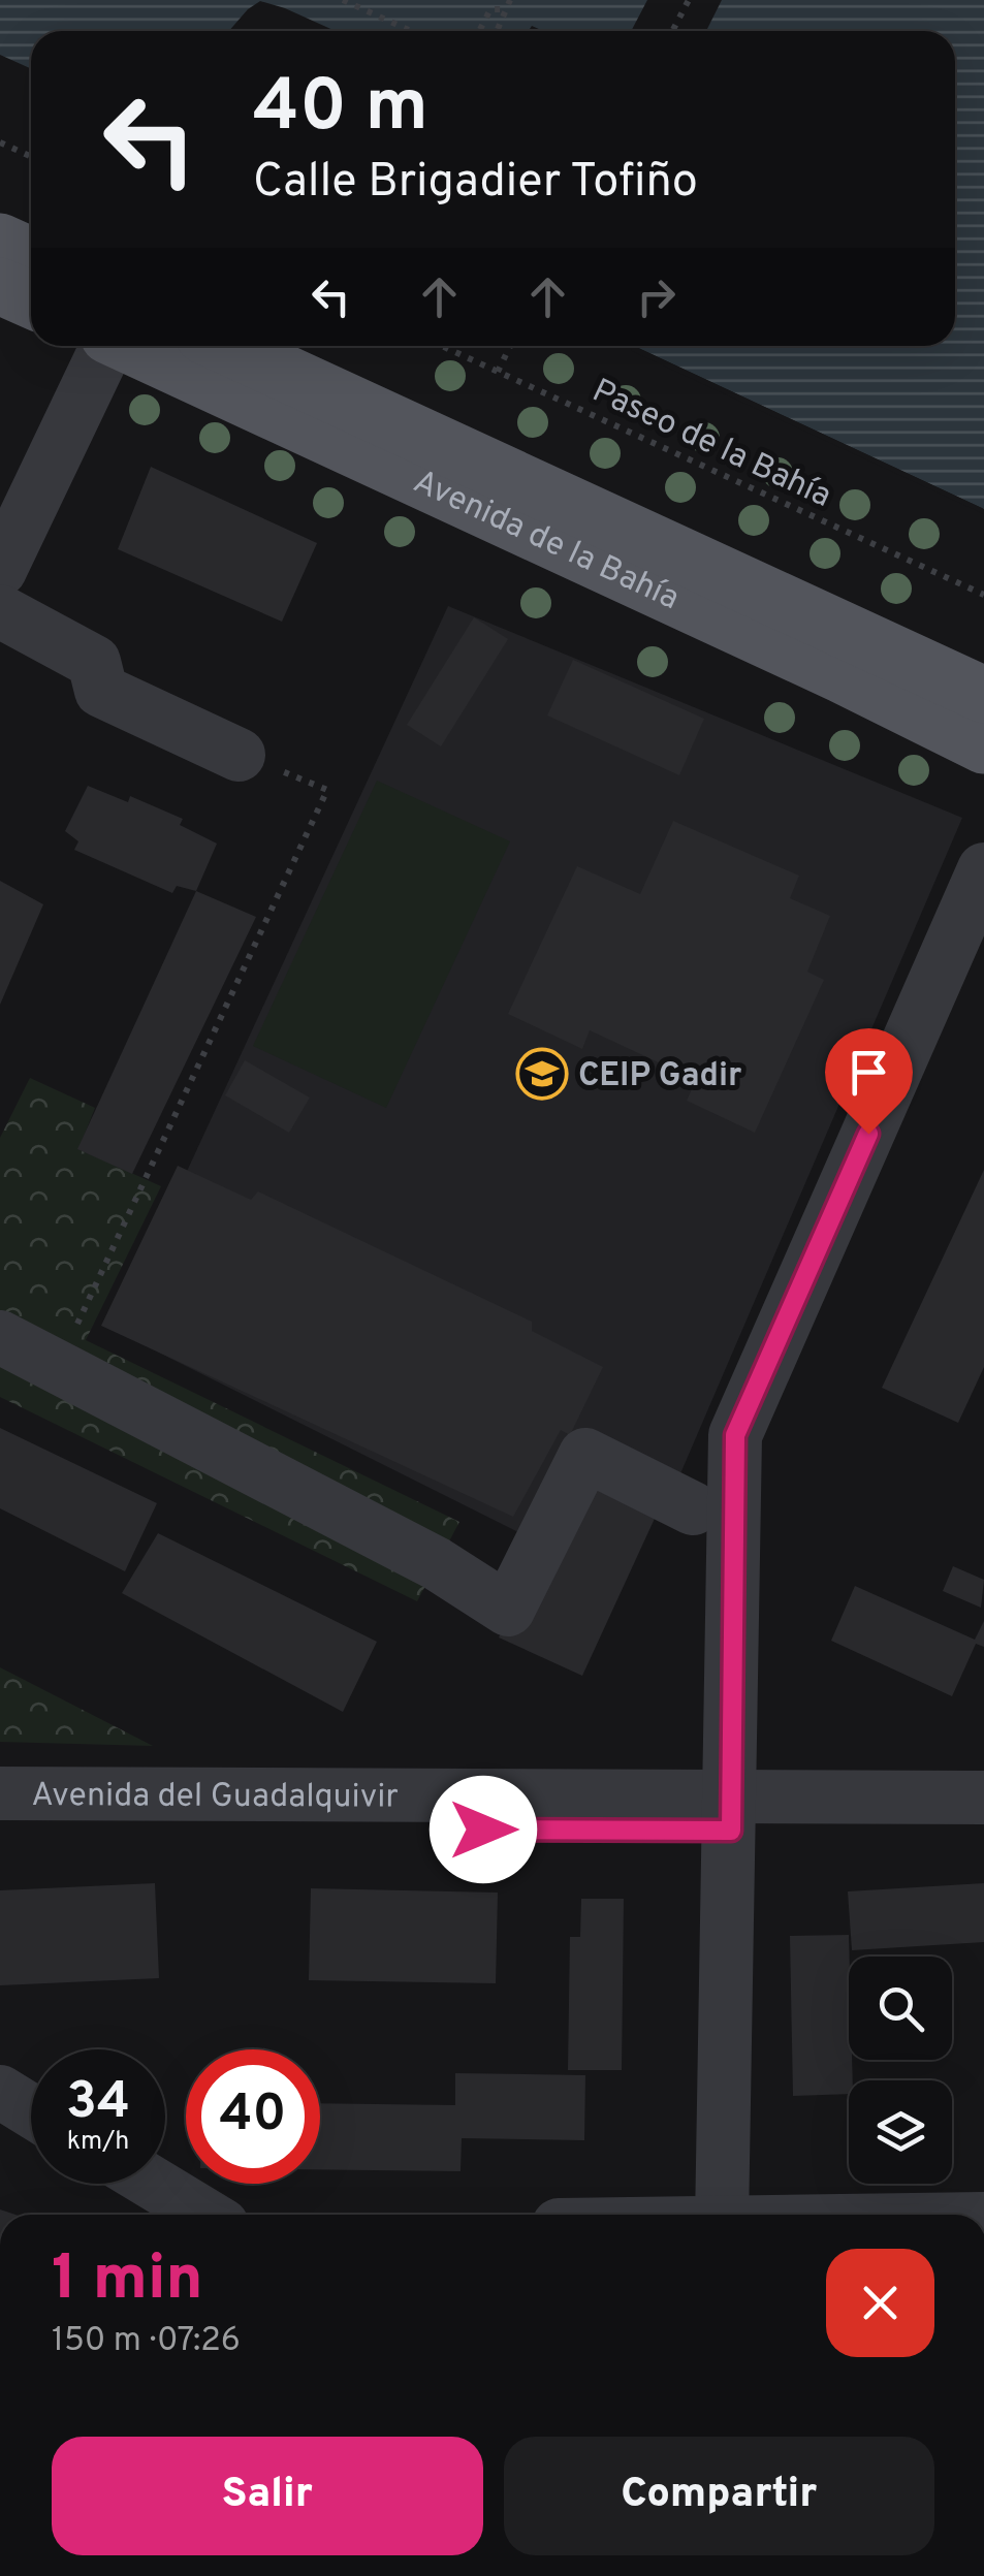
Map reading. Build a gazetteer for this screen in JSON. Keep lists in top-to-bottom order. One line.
{"streets":{"main road":["Avenida de la Bahía"],"street":["Avenida del Guadalquivir"],"path":["Paseo de la Bahía"]},"places":{"school or university":["CEIP Gadir"]},"page":{"turn":["40 m","Calle Brigadier Tofiño"],"speed":"34 km/h","limit":"40","heading":["1 min","150 m · 07:26"],"buttons":["Salir","Compartir"]}}
